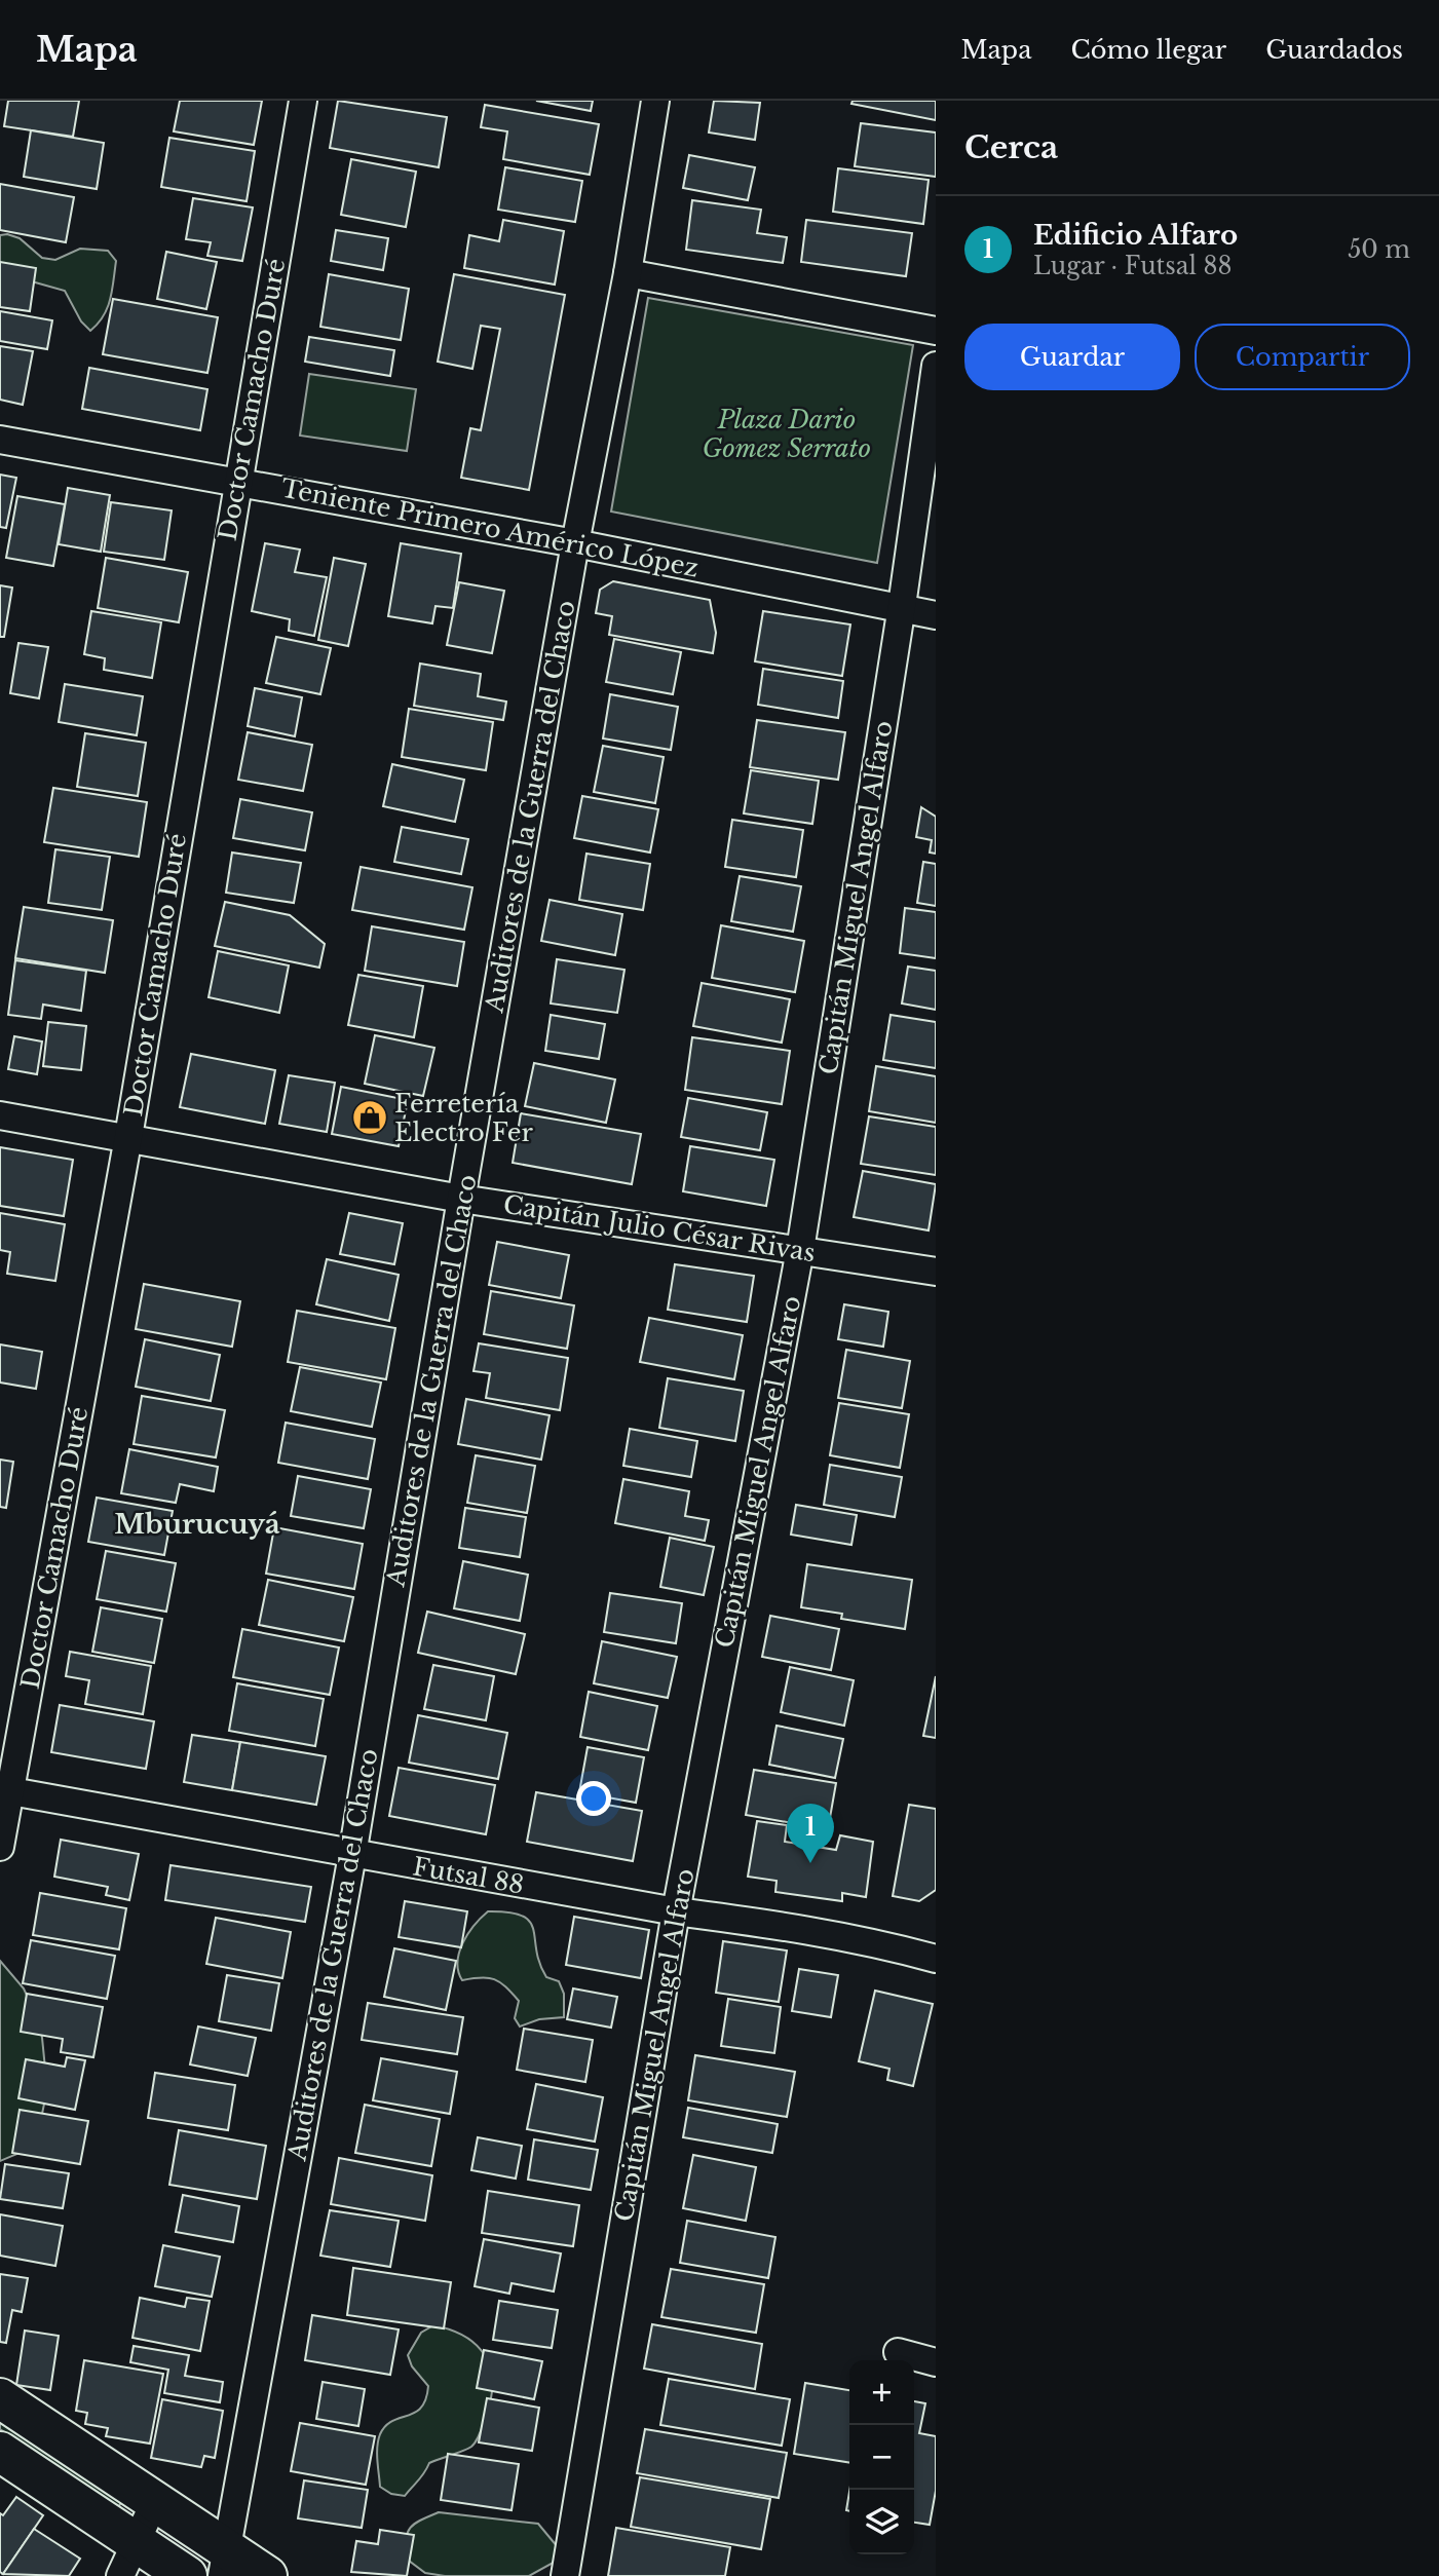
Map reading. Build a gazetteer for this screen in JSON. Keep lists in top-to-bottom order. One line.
{"streets":{"street":["Doctor Camacho Duré","Teniente Primero Américo López","Auditores de la Guerra del Chaco","Capitán Miguel Angel Alfaro","Capitán Julio César Rivas","Futsal 88"]},"crossings":[["Doctor Camacho Duré","Teniente Primero Américo López"],["Doctor Camacho Duré","Capitán Julio César Rivas"],["Doctor Camacho Duré","Futsal 88"],["Teniente Primero Américo López","Auditores de la Guerra del Chaco"],["Teniente Primero Américo López","Capitán Miguel Angel Alfaro"],["Auditores de la Guerra del Chaco","Capitán Julio César Rivas"],["Auditores de la Guerra del Chaco","Futsal 88"],["Capitán Miguel Angel Alfaro","Capitán Julio César Rivas"],["Capitán Miguel Angel Alfaro","Futsal 88"]],"districts":["Mburucuyá"],"parks":["Plaza Dario Gomez Serrato"],"places":{"shop":["Ferretería Electro Fer"]},"page":{"header":"Mapa","nav":["Mapa","Cómo llegar","Guardados"],"heading":"Cerca","list":[{"mark":"1","name":"Edificio Alfaro","note":"Lugar · Futsal 88","value":"50 m"}],"buttons":["Guardar","Compartir"],"pins":"1","map_buttons":["+","−"]}}
